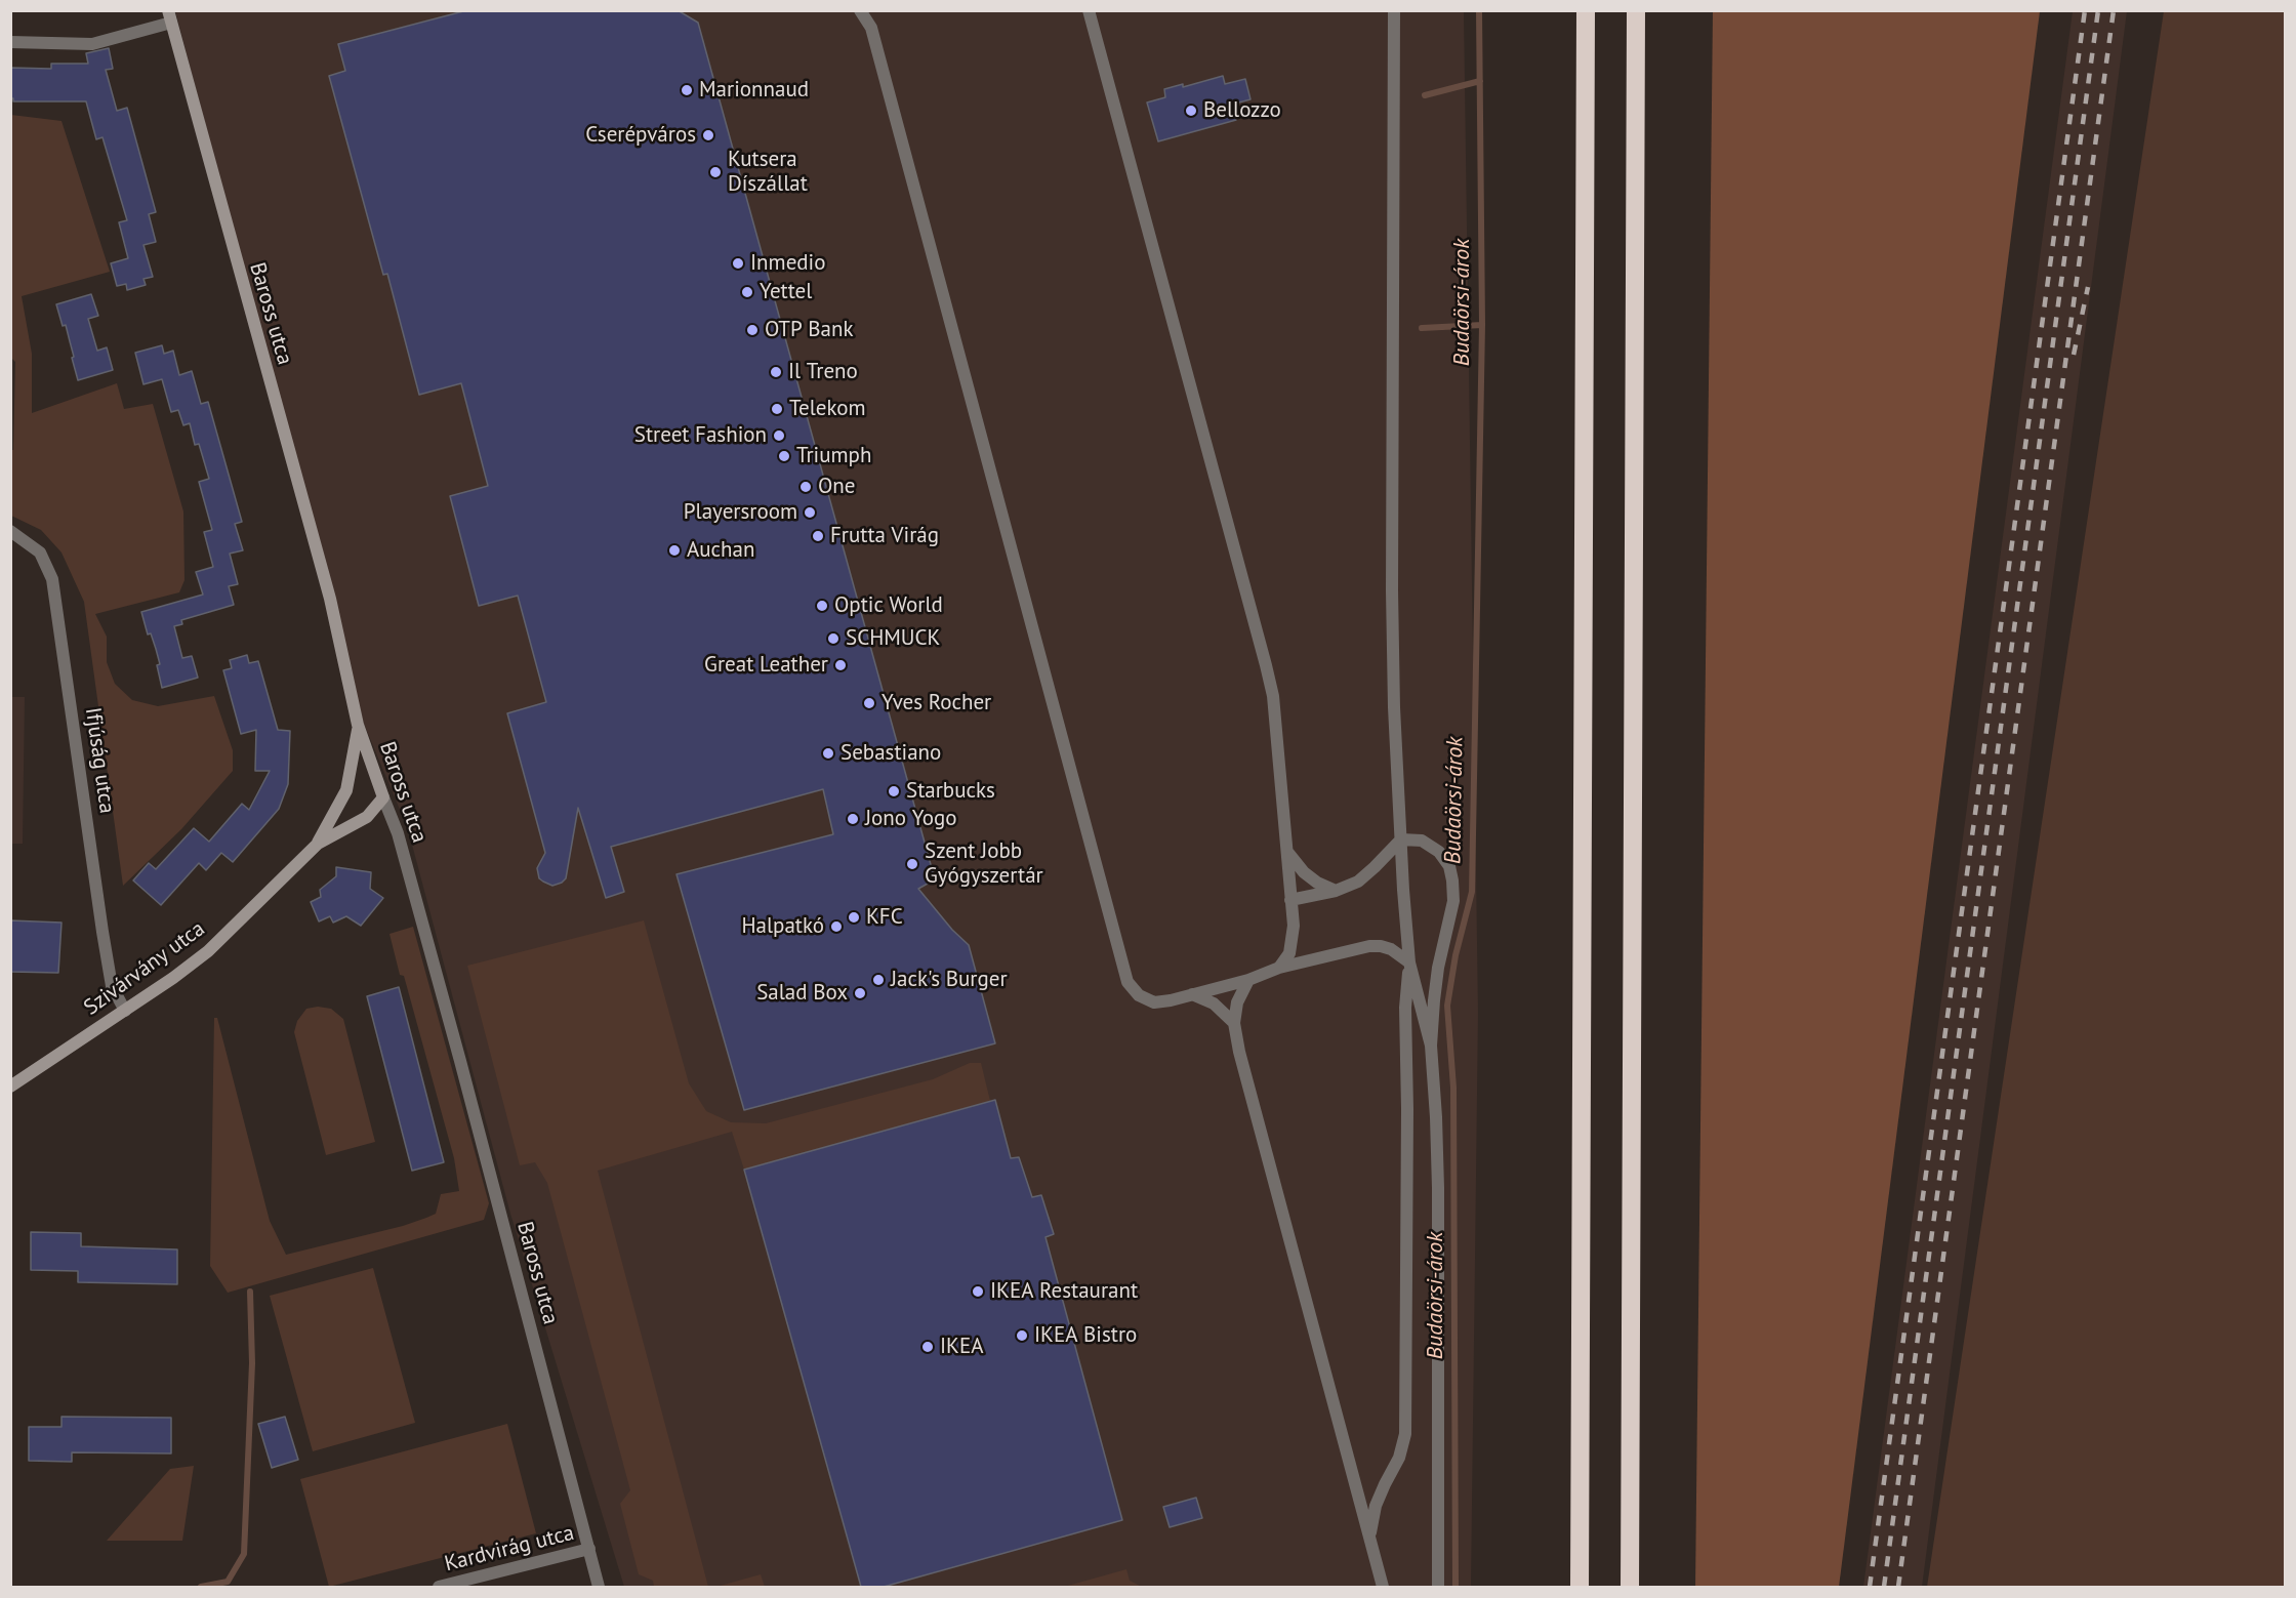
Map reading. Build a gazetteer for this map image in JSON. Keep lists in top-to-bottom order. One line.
{"streets":{"street":["Baross utca","Ifjúság utca","Szivárvány utca","Kardvirág utca"]},"crossings":[["Baross utca","Szivárvány utca"],["Baross utca","Kardvirág utca"],["Ifjúság utca","Szivárvány utca"]],"water":["Budaörsi-árok"],"places":["Marionnaud","Bellozzo","Cserépváros","Kutsera Díszállat","Inmedio","Yettel","OTP Bank","Il Treno","Telekom","Street Fashion","Triumph","One","Playersroom","Frutta Virág","Auchan","Optic World","SCHMUCK","Great Leather","Yves Rocher","Sebastiano","Starbucks","Jono Yogo","Szent Jobb Gyógyszertár","KFC","Halpatkó","Jack's Burger","Salad Box","IKEA Restaurant","IKEA Bistro","IKEA"]}
